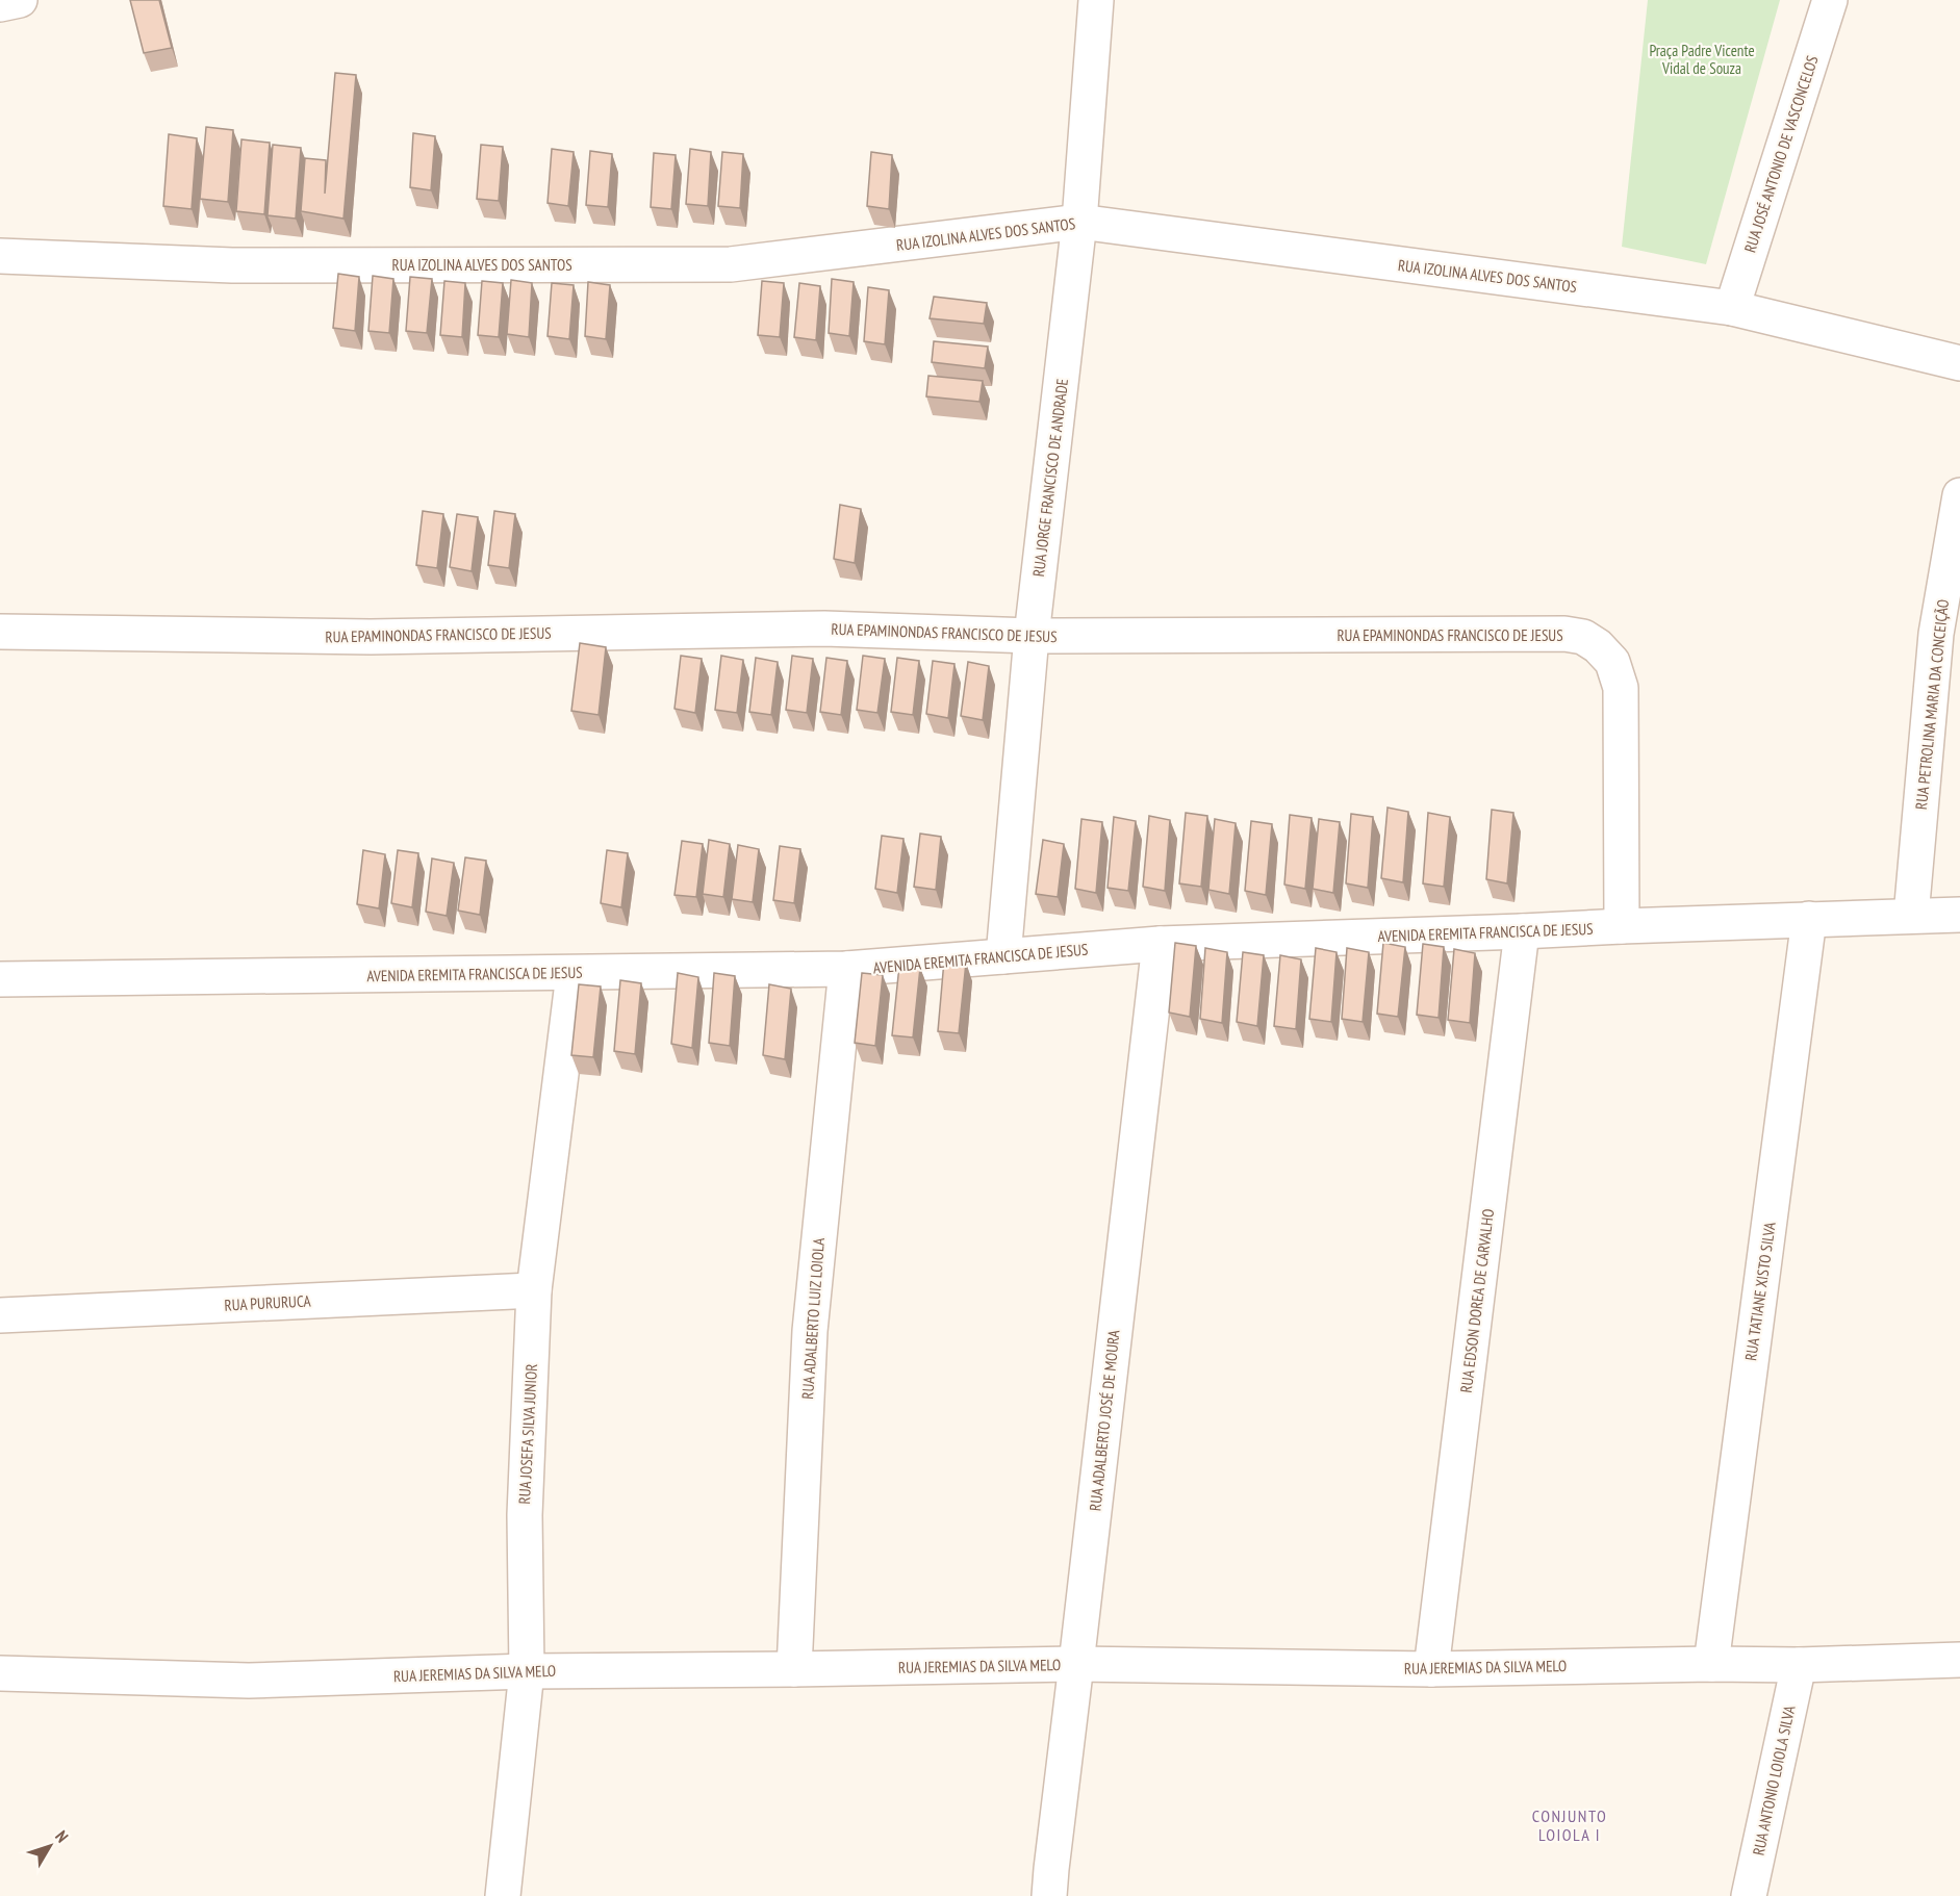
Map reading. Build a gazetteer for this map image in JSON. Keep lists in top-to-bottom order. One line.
{"streets":{"street":["RUA JOSÉ ANTONIO DE VASCONCELOS","RUA IZOLINA ALVES DOS SANTOS","RUA JORGE FRANCISCO DE ANDRADE","RUA EPAMINONDAS FRANCISCO DE JESUS","RUA PETROLINA MARIA DA CONCEIÇÃO","AVENIDA EREMITA FRANCISCA DE JESUS","RUA TATIANE XISTO SILVA","RUA EDSON DOREA DE CARVALHO","RUA PURURUCA","RUA ADALBERTO LUIZ LOIOLA","RUA ADALBERTO JOSÉ DE MOURA","RUA JOSEFA SILVA JUNIOR","RUA JEREMIAS DA SILVA MELO","RUA ANTONIO LOIOLA SILVA"]},"crossings":[["RUA JOSÉ ANTONIO DE VASCONCELOS","RUA IZOLINA ALVES DOS SANTOS"],["RUA IZOLINA ALVES DOS SANTOS","RUA JORGE FRANCISCO DE ANDRADE"],["RUA JORGE FRANCISCO DE ANDRADE","RUA EPAMINONDAS FRANCISCO DE JESUS"],["RUA JORGE FRANCISCO DE ANDRADE","AVENIDA EREMITA FRANCISCA DE JESUS"],["RUA EPAMINONDAS FRANCISCO DE JESUS","AVENIDA EREMITA FRANCISCA DE JESUS"],["RUA PETROLINA MARIA DA CONCEIÇÃO","AVENIDA EREMITA FRANCISCA DE JESUS"],["AVENIDA EREMITA FRANCISCA DE JESUS","RUA TATIANE XISTO SILVA"],["AVENIDA EREMITA FRANCISCA DE JESUS","RUA EDSON DOREA DE CARVALHO"],["AVENIDA EREMITA FRANCISCA DE JESUS","RUA ADALBERTO LUIZ LOIOLA"],["AVENIDA EREMITA FRANCISCA DE JESUS","RUA ADALBERTO JOSÉ DE MOURA"],["AVENIDA EREMITA FRANCISCA DE JESUS","RUA JOSEFA SILVA JUNIOR"],["RUA TATIANE XISTO SILVA","RUA JEREMIAS DA SILVA MELO"],["RUA EDSON DOREA DE CARVALHO","RUA JEREMIAS DA SILVA MELO"],["RUA PURURUCA","RUA JOSEFA SILVA JUNIOR"],["RUA ADALBERTO LUIZ LOIOLA","RUA JEREMIAS DA SILVA MELO"],["RUA ADALBERTO JOSÉ DE MOURA","RUA JEREMIAS DA SILVA MELO"],["RUA JOSEFA SILVA JUNIOR","RUA JEREMIAS DA SILVA MELO"],["RUA JEREMIAS DA SILVA MELO","RUA ANTONIO LOIOLA SILVA"]],"districts":["CONJUNTO LOIOLA I"],"parks":["Praça Padre Vicente Vidal de Souza"],"north":"top right"}
